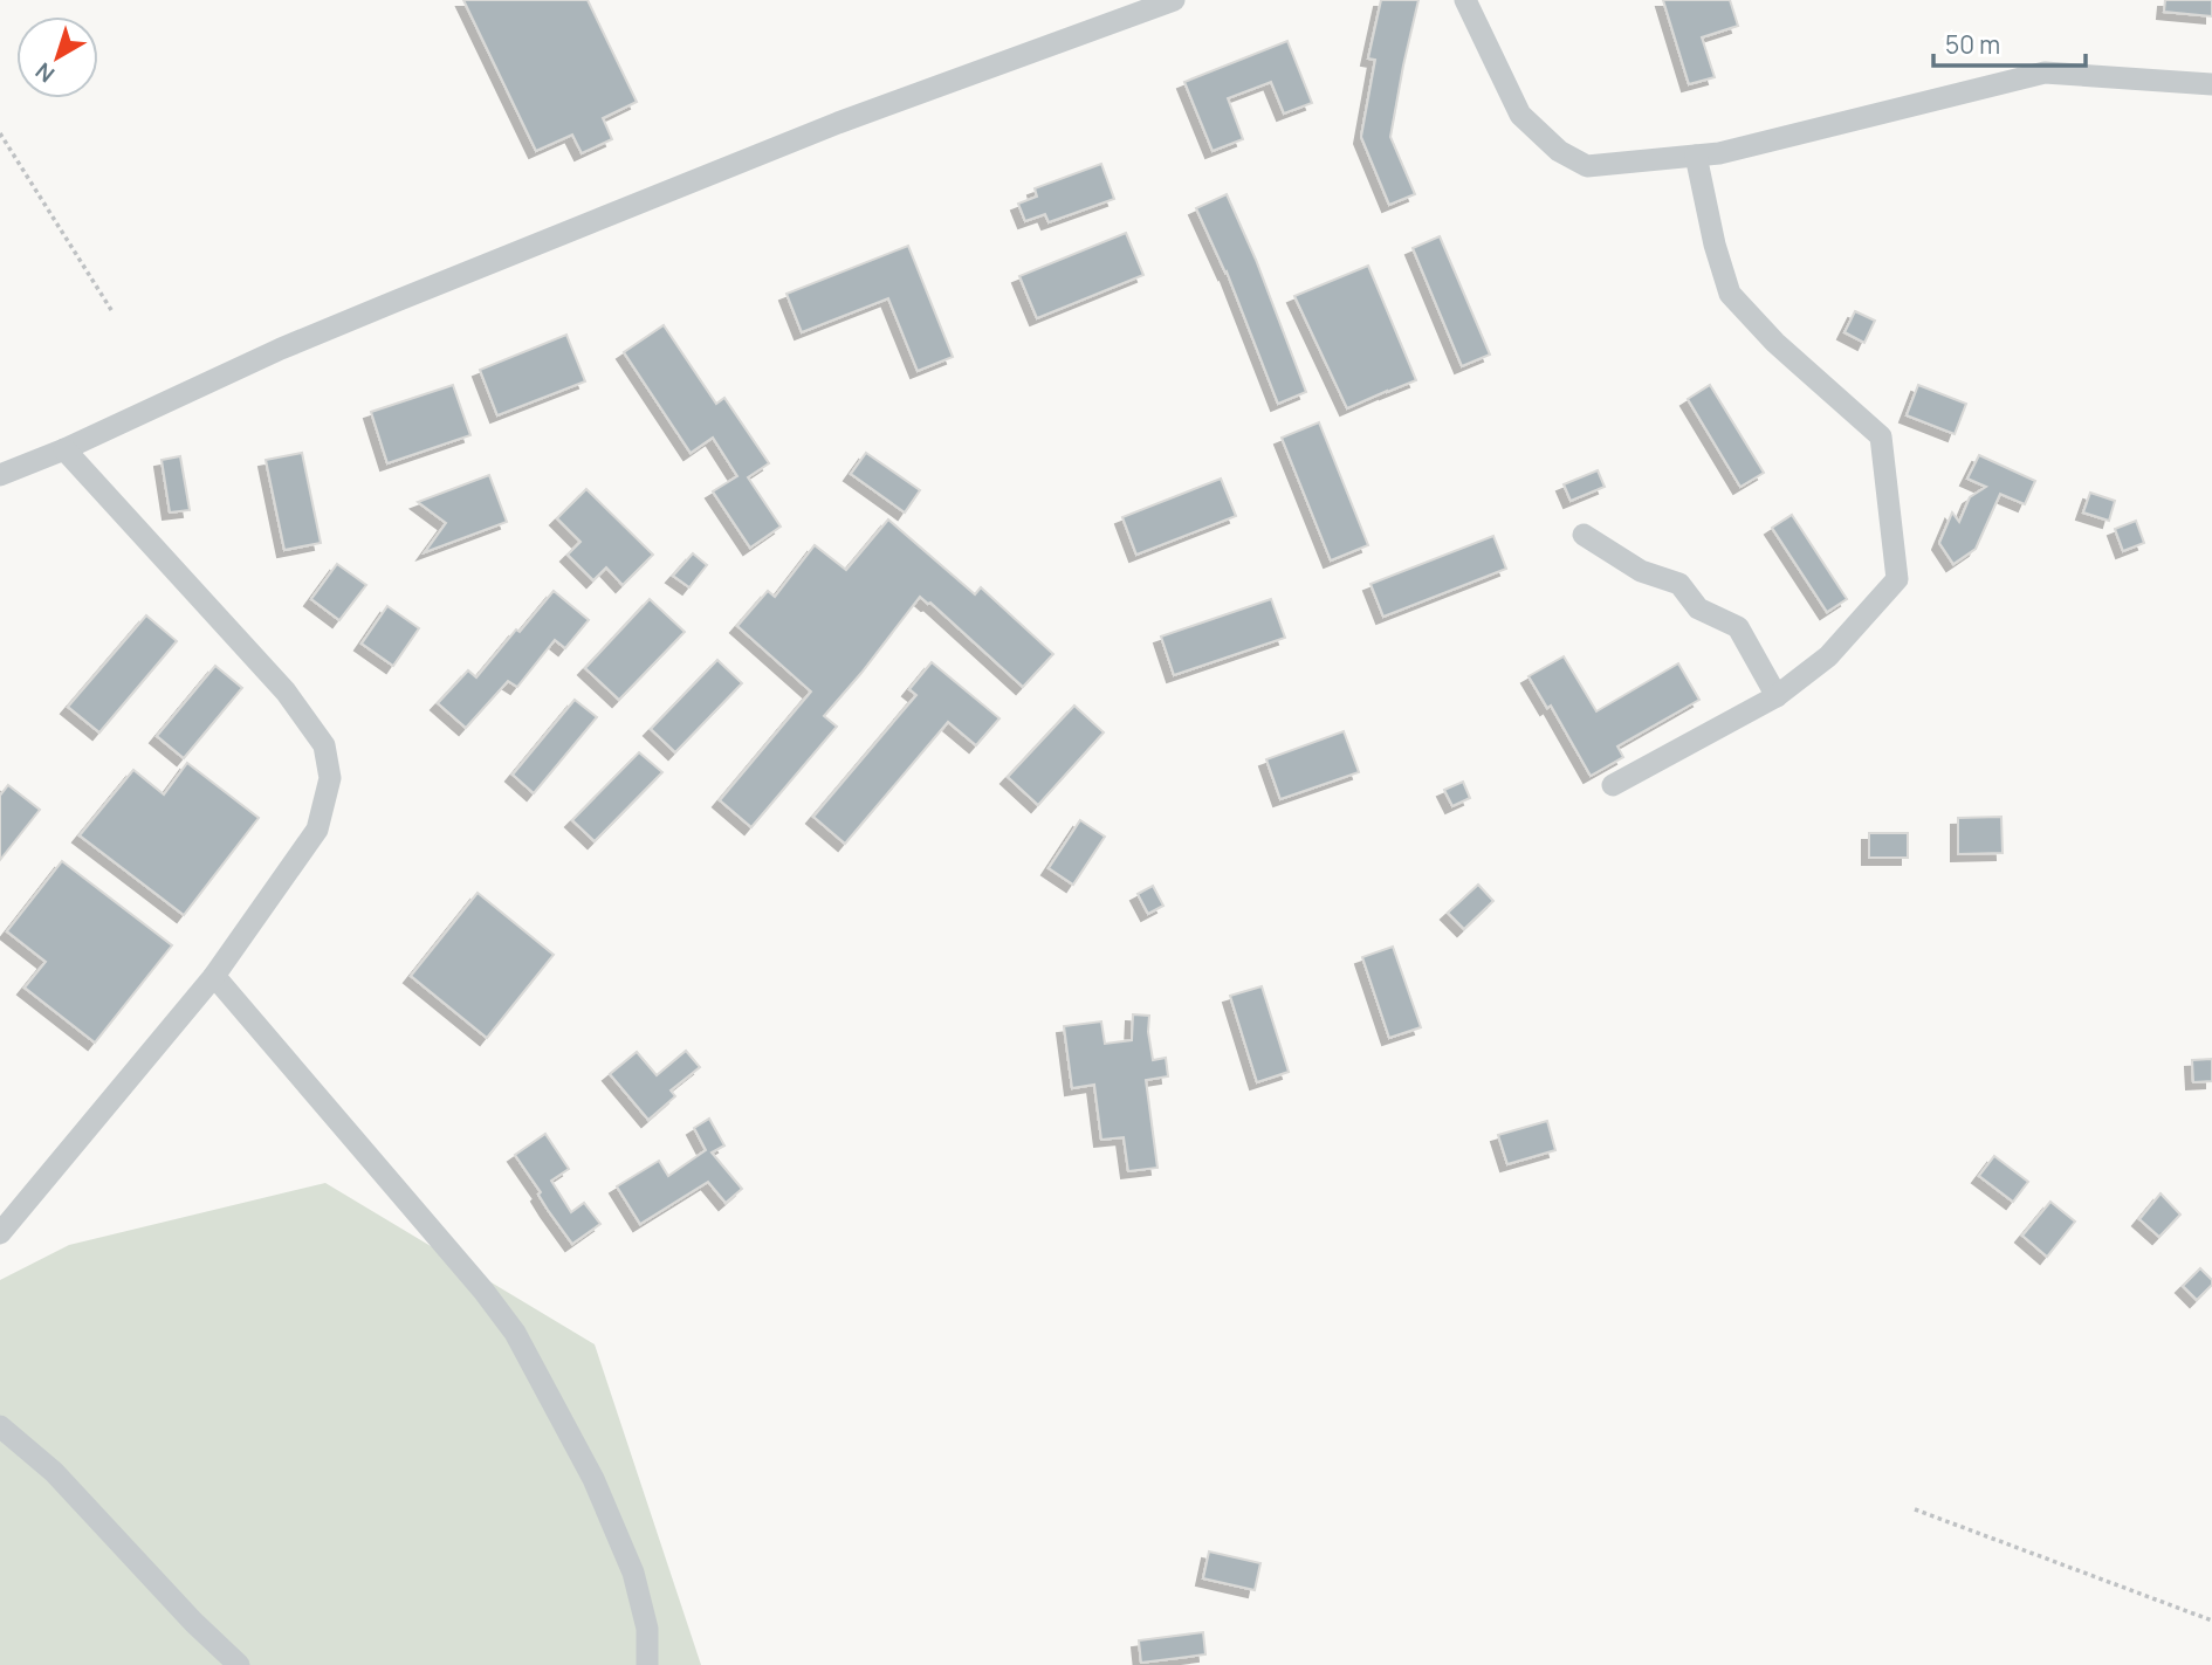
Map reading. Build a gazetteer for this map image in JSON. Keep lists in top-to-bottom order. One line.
{"scale_bar":"50 m","north":"bottom left"}
